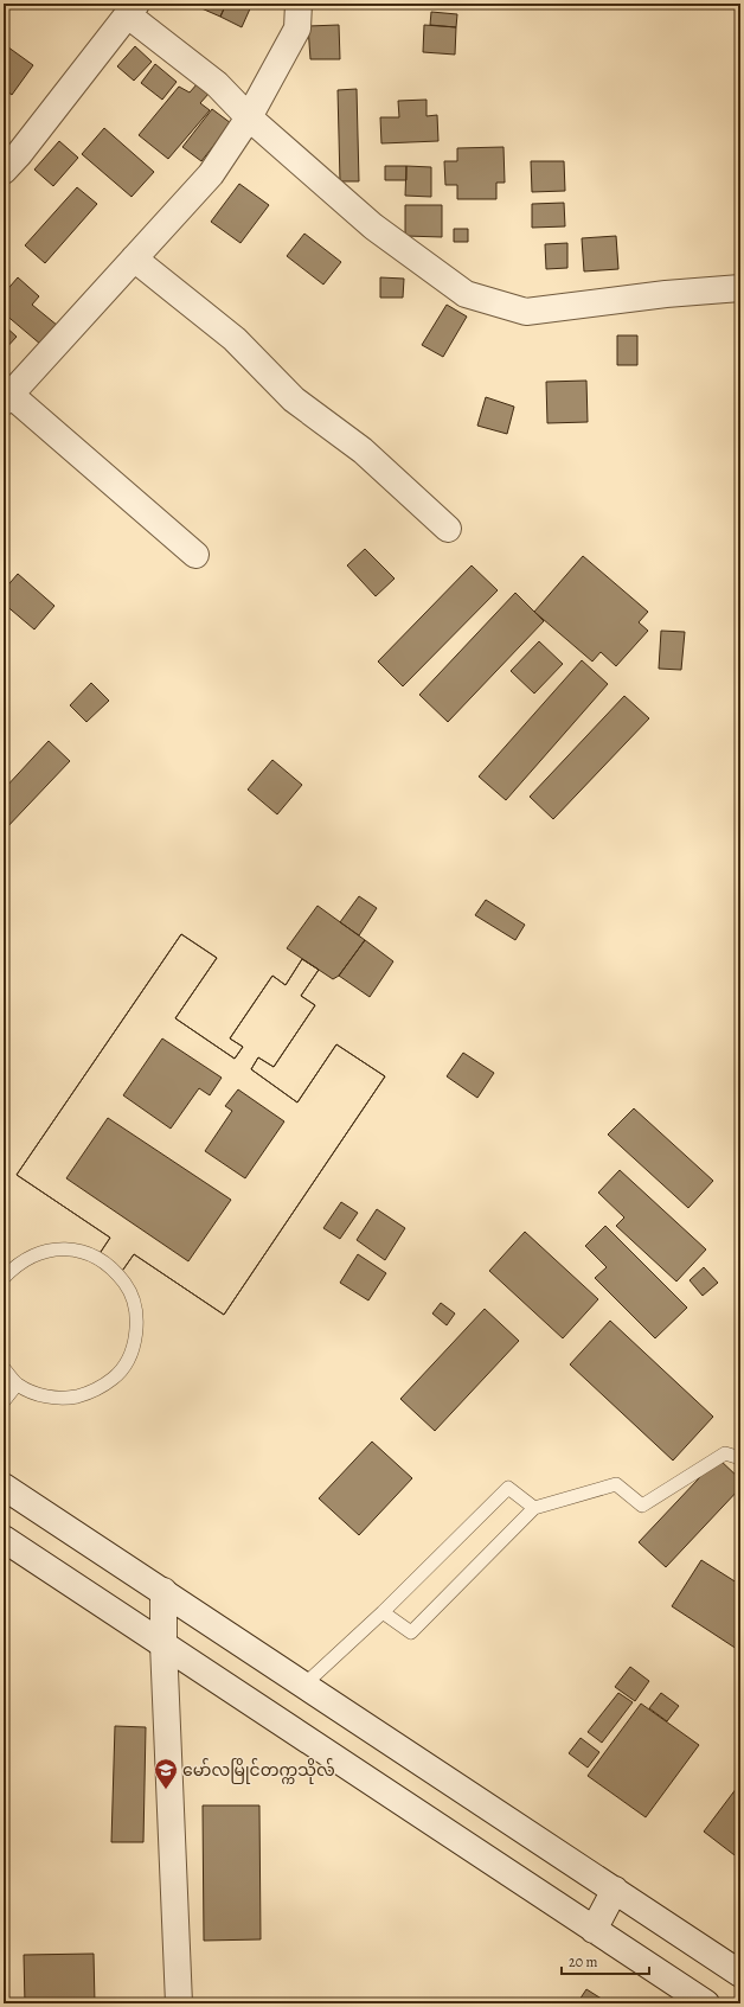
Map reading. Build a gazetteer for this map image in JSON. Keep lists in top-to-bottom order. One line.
{"places":{"school or university":["မော်လမြိုင်တက္ကသိုလ်"]},"scale_bar":"20 m"}
